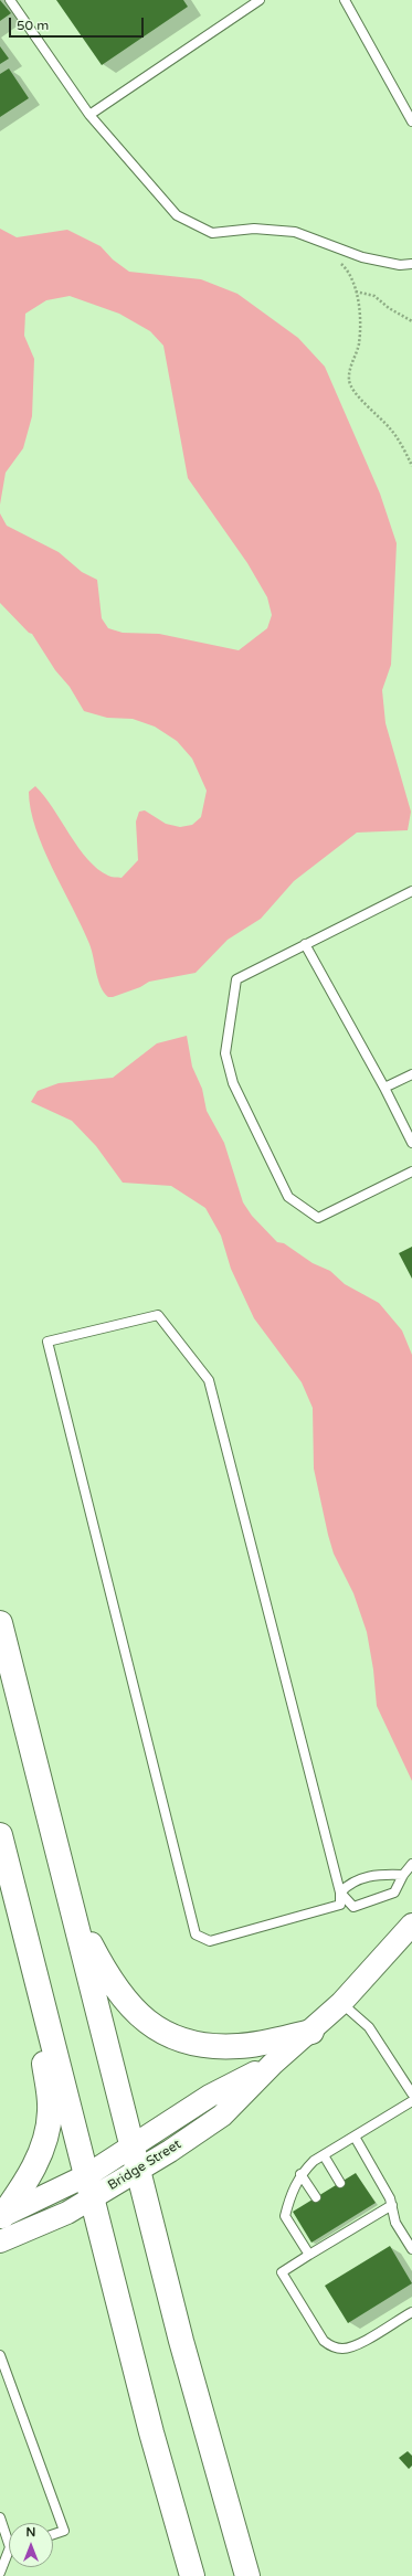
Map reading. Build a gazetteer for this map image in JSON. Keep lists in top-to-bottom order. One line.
{"streets":{"street":["Bridge Street"]},"scale_bar":"50 m","north":"top"}
